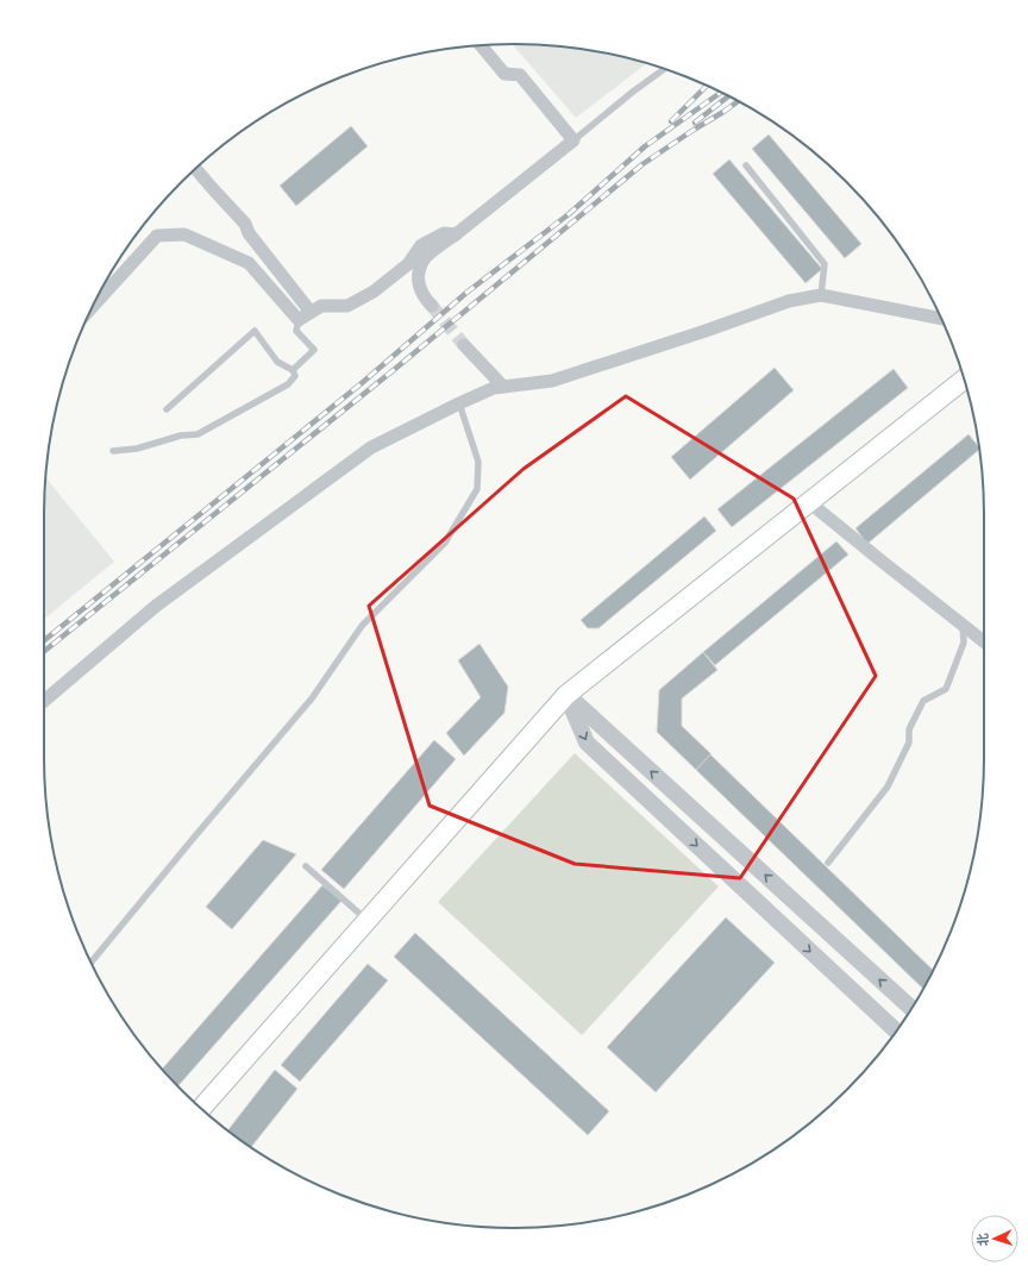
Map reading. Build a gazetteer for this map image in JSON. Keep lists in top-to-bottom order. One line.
{"north":"left"}
